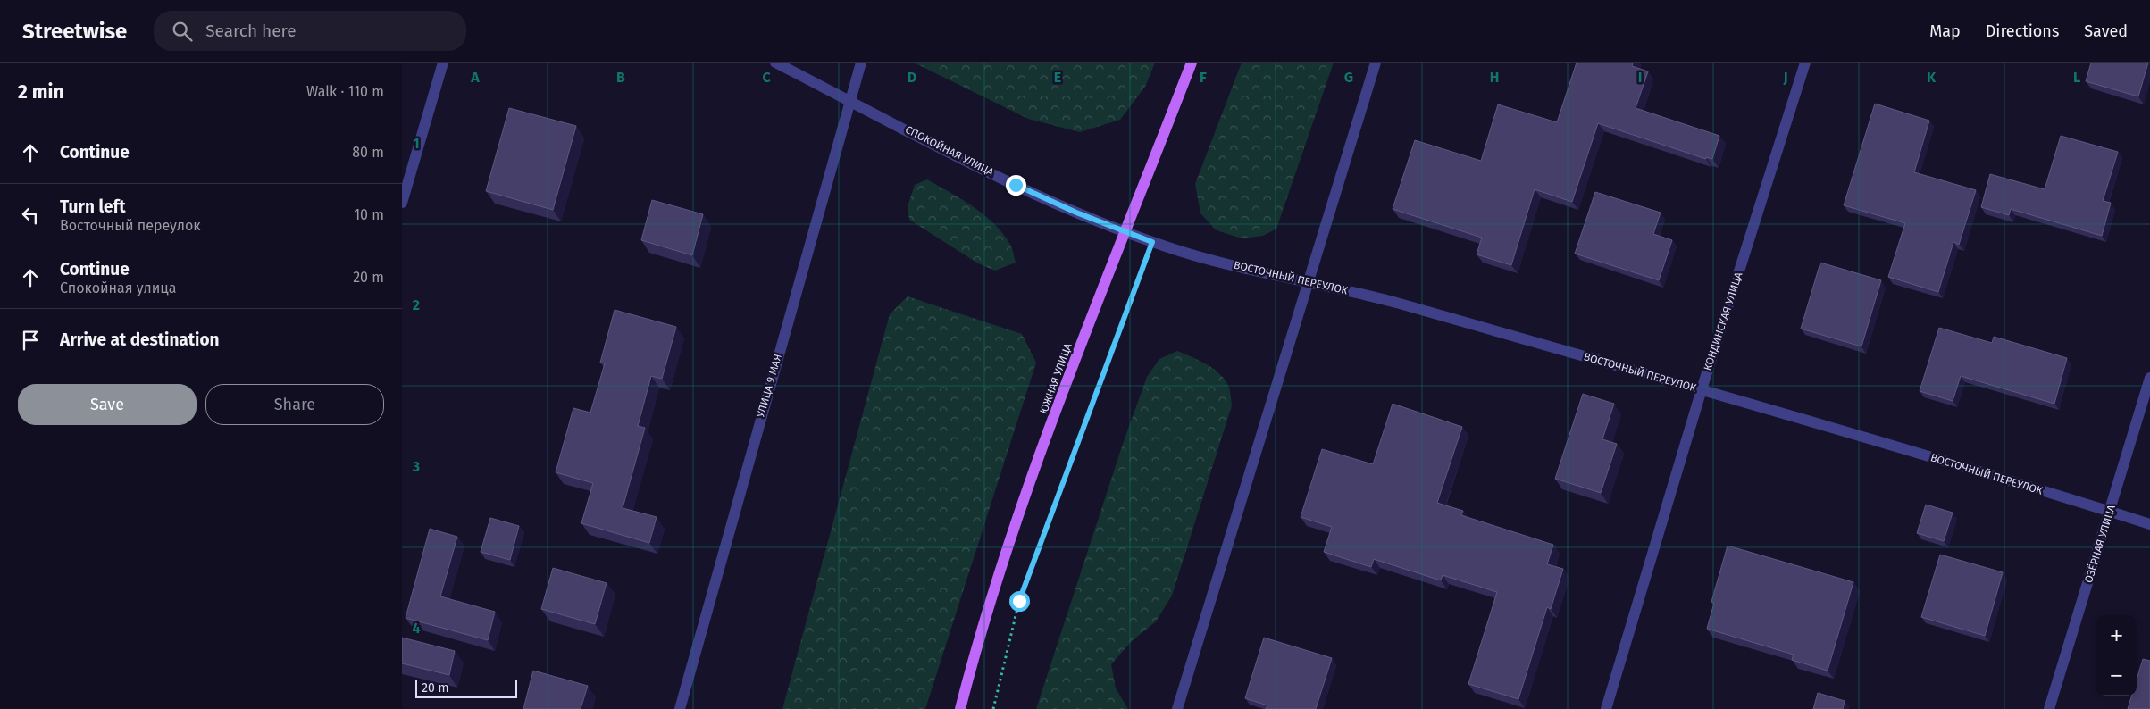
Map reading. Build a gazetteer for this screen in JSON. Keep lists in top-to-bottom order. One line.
{"streets":{"main road":["ЮЖНАЯ УЛИЦА"],"street":["СПОКОЙНАЯ УЛИЦА","ВОСТОЧНЫЙ ПЕРЕУЛОК","КОНДИНСКАЯ УЛИЦА","УЛИЦА 9 МАЯ","ОЗЁРНАЯ УЛИЦА"]},"crossings":[["СПОКОЙНАЯ УЛИЦА","ВОСТОЧНЫЙ ПЕРЕУЛОК"],["СПОКОЙНАЯ УЛИЦА","ЮЖНАЯ УЛИЦА"],["СПОКОЙНАЯ УЛИЦА","УЛИЦА 9 МАЯ"],["ВОСТОЧНЫЙ ПЕРЕУЛОК","КОНДИНСКАЯ УЛИЦА"],["ВОСТОЧНЫЙ ПЕРЕУЛОК","ЮЖНАЯ УЛИЦА"],["ВОСТОЧНЫЙ ПЕРЕУЛОК","ОЗЁРНАЯ УЛИЦА"]],"scale_bar":"20 m","page":{"header":"Streetwise","search":"Search here","nav":["Map","Directions","Saved"],"heading":["2 min","Walk · 110 m"],"list":[["Continue","80 m"],["Turn left","Восточный переулок","10 m"],["Continue","Спокойная улица","20 m"],"Arrive at destination"],"buttons":["Save","Share"],"map_buttons":["+","−"],"scale":"20 m"},"grid":{"columns":["A","B","C","D","E","F","G","H","I","J","K","L"],"rows":["1","2","3","4"]}}
